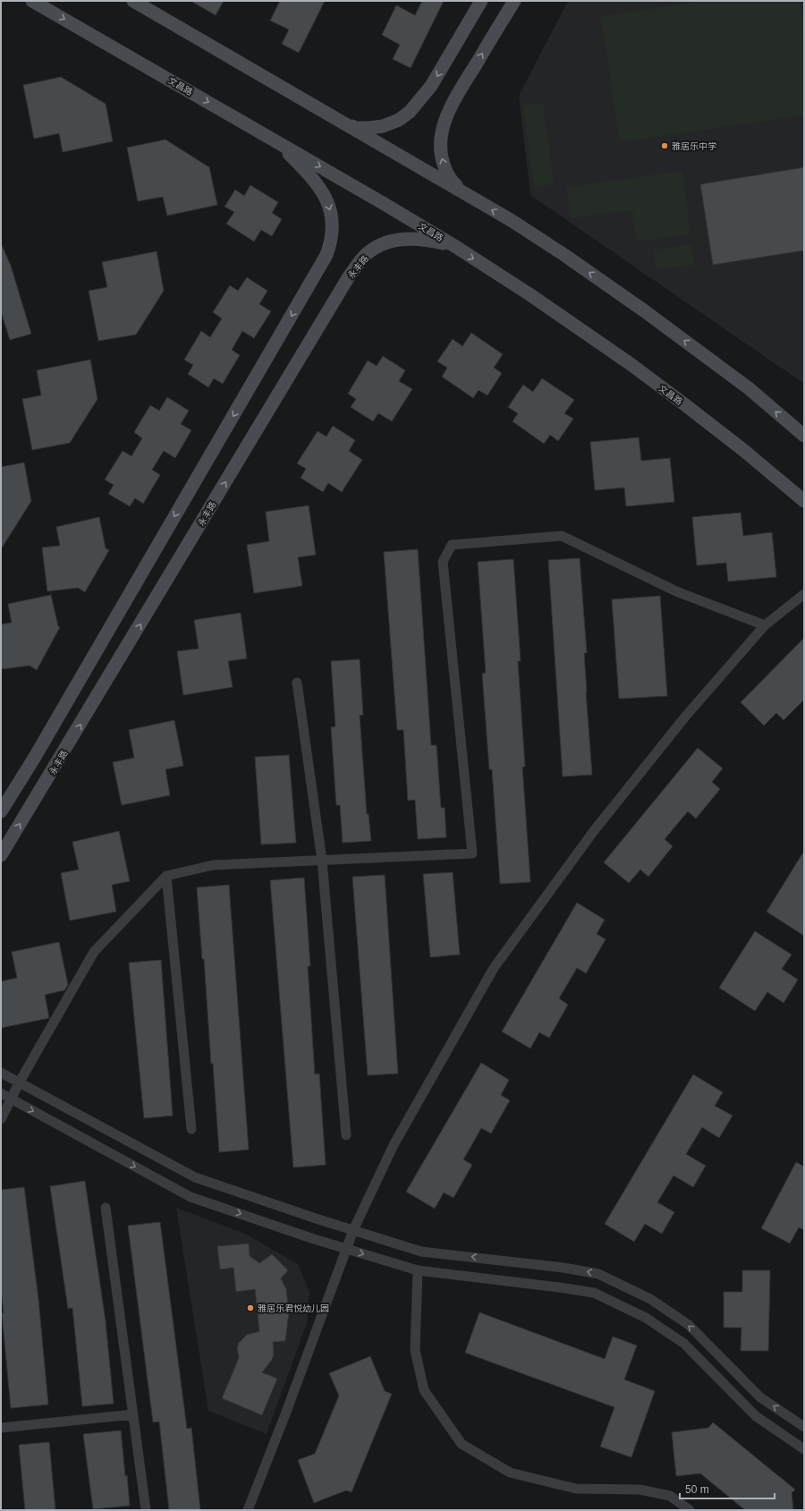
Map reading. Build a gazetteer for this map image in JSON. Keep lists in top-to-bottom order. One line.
{"streets":{"street":["文昌路","永丰路"]},"crossings":[["文昌路","永丰路"]],"places":["雅居乐中学","雅居乐君悦幼儿园"],"scale_bar":"50 m"}
